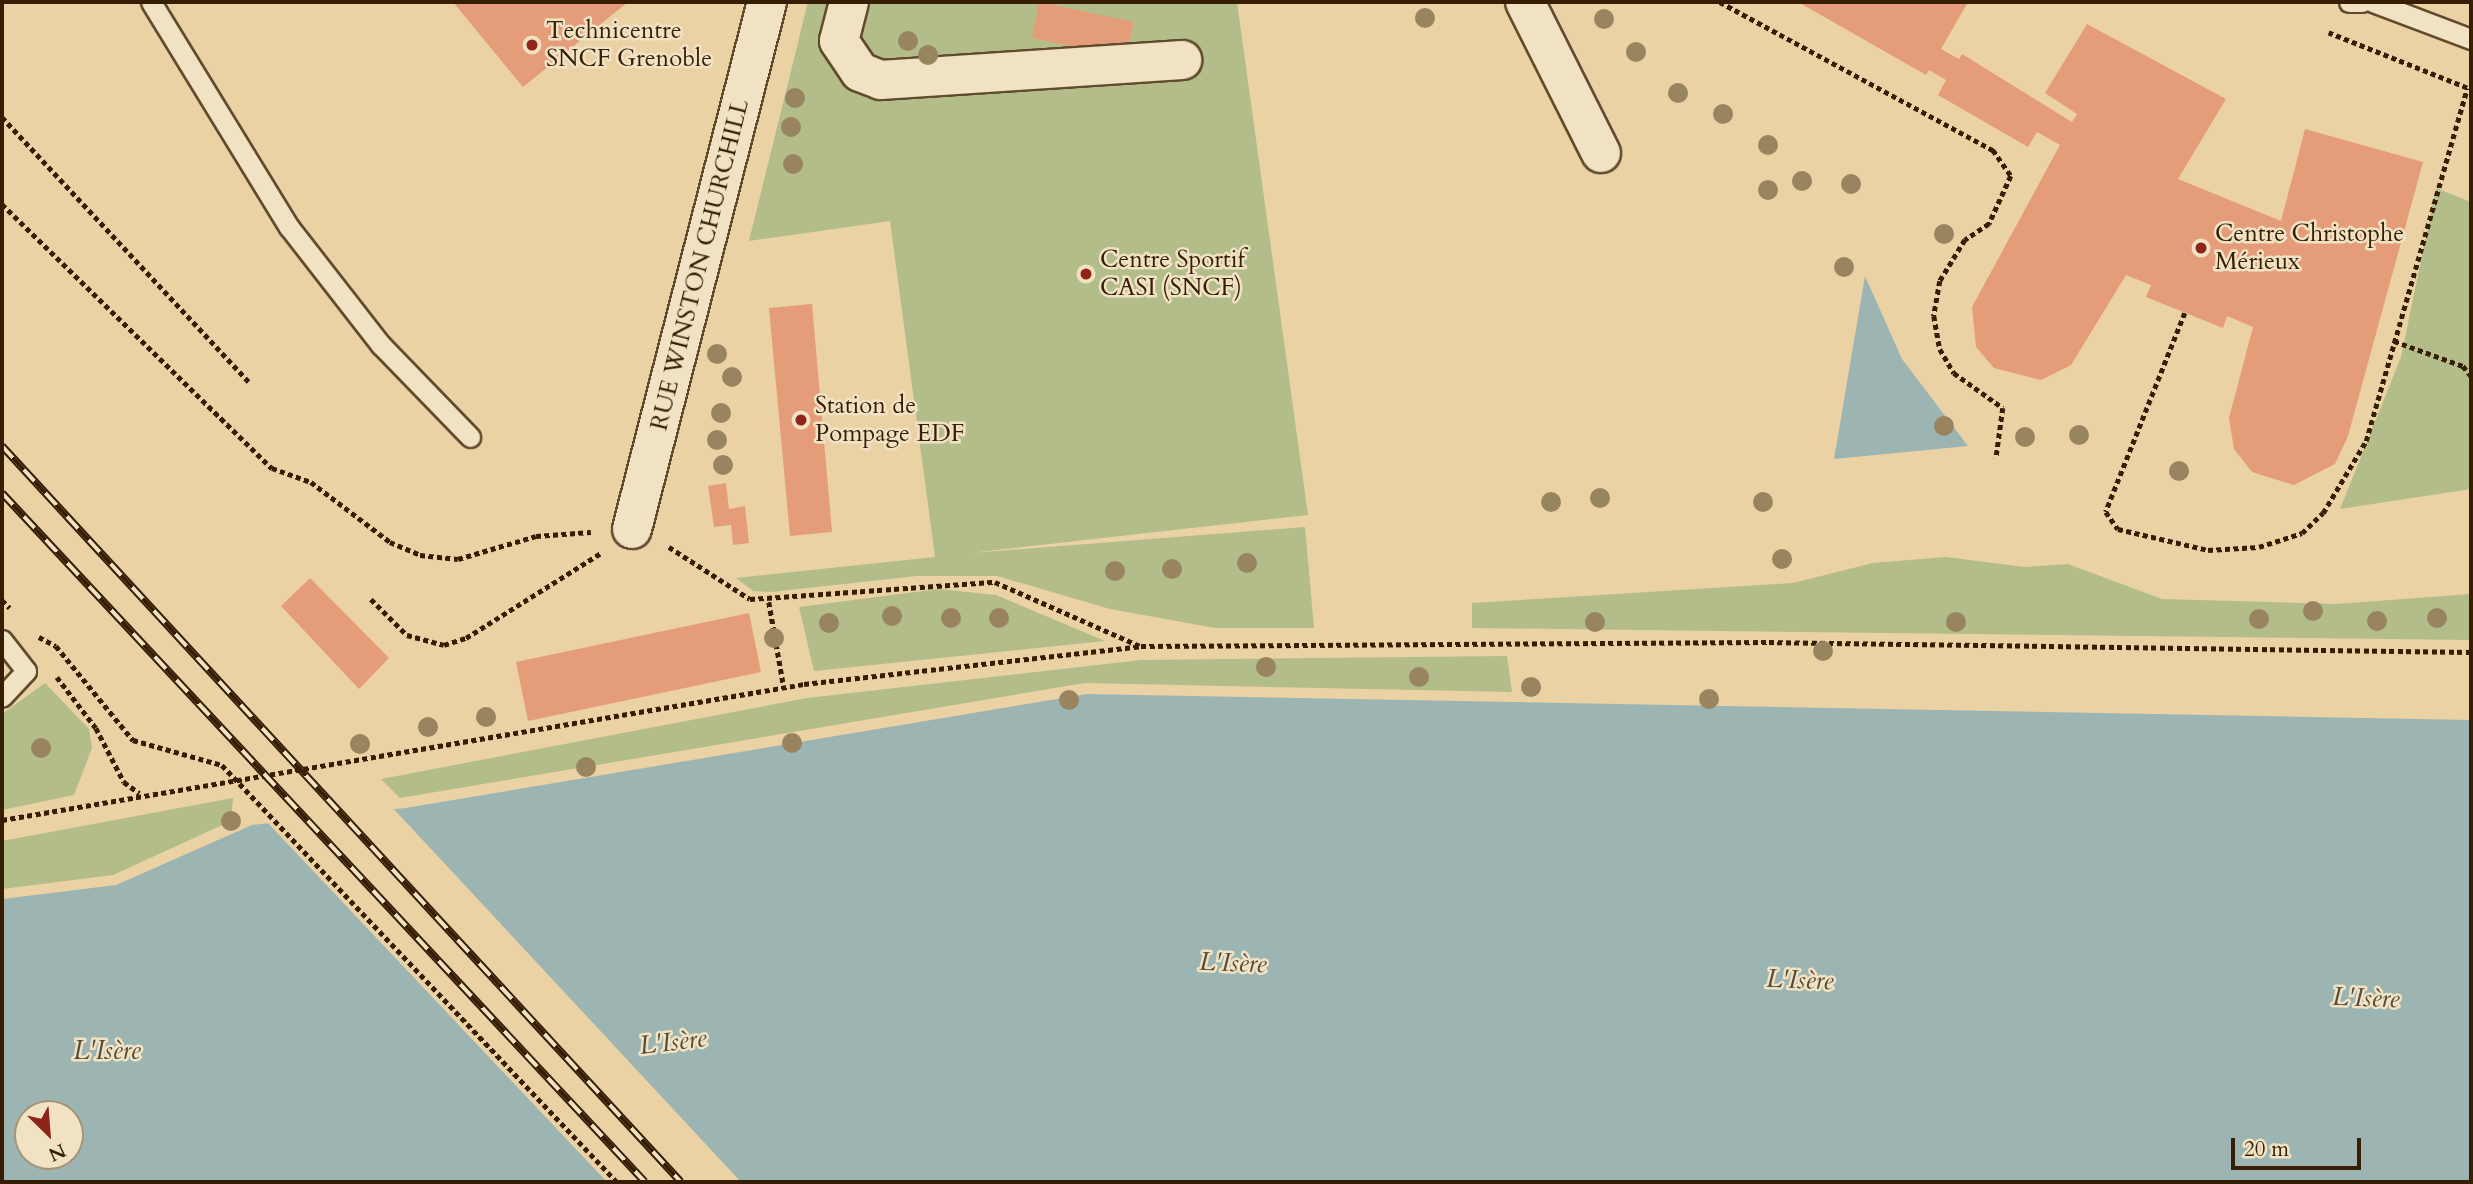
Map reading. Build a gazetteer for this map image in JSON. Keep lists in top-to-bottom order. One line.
{"streets":{"street":["RUE WINSTON CHURCHILL"]},"water":["L'Isère"],"places":["Technicentre SNCF Grenoble","Centre Christophe Mérieux","Centre Sportif CASI (SNCF)","Station de Pompage EDF"],"scale_bar":"20 m","north":"bottom right"}
